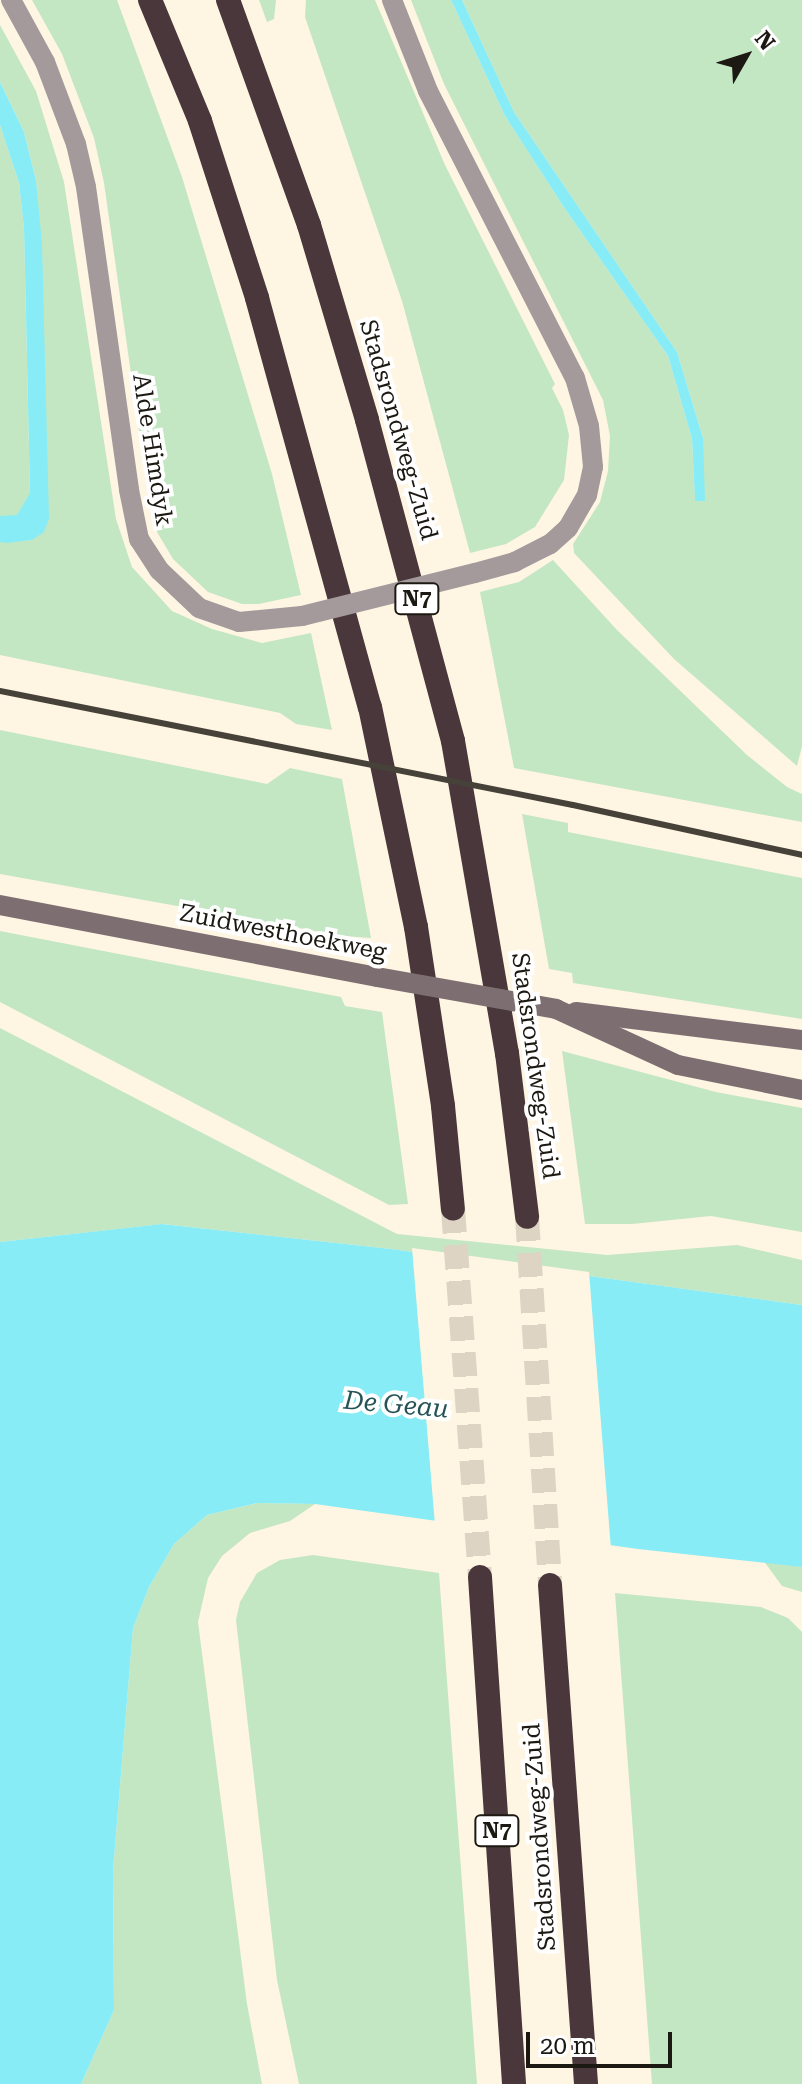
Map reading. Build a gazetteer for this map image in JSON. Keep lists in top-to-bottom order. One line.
{"streets":{"highway":["Stadsrondweg-Zuid","N7"],"street":["Alde Himdyk","Zuidwesthoekweg"]},"water":["De Geau"],"scale_bar":"20 m","north":"top right"}
